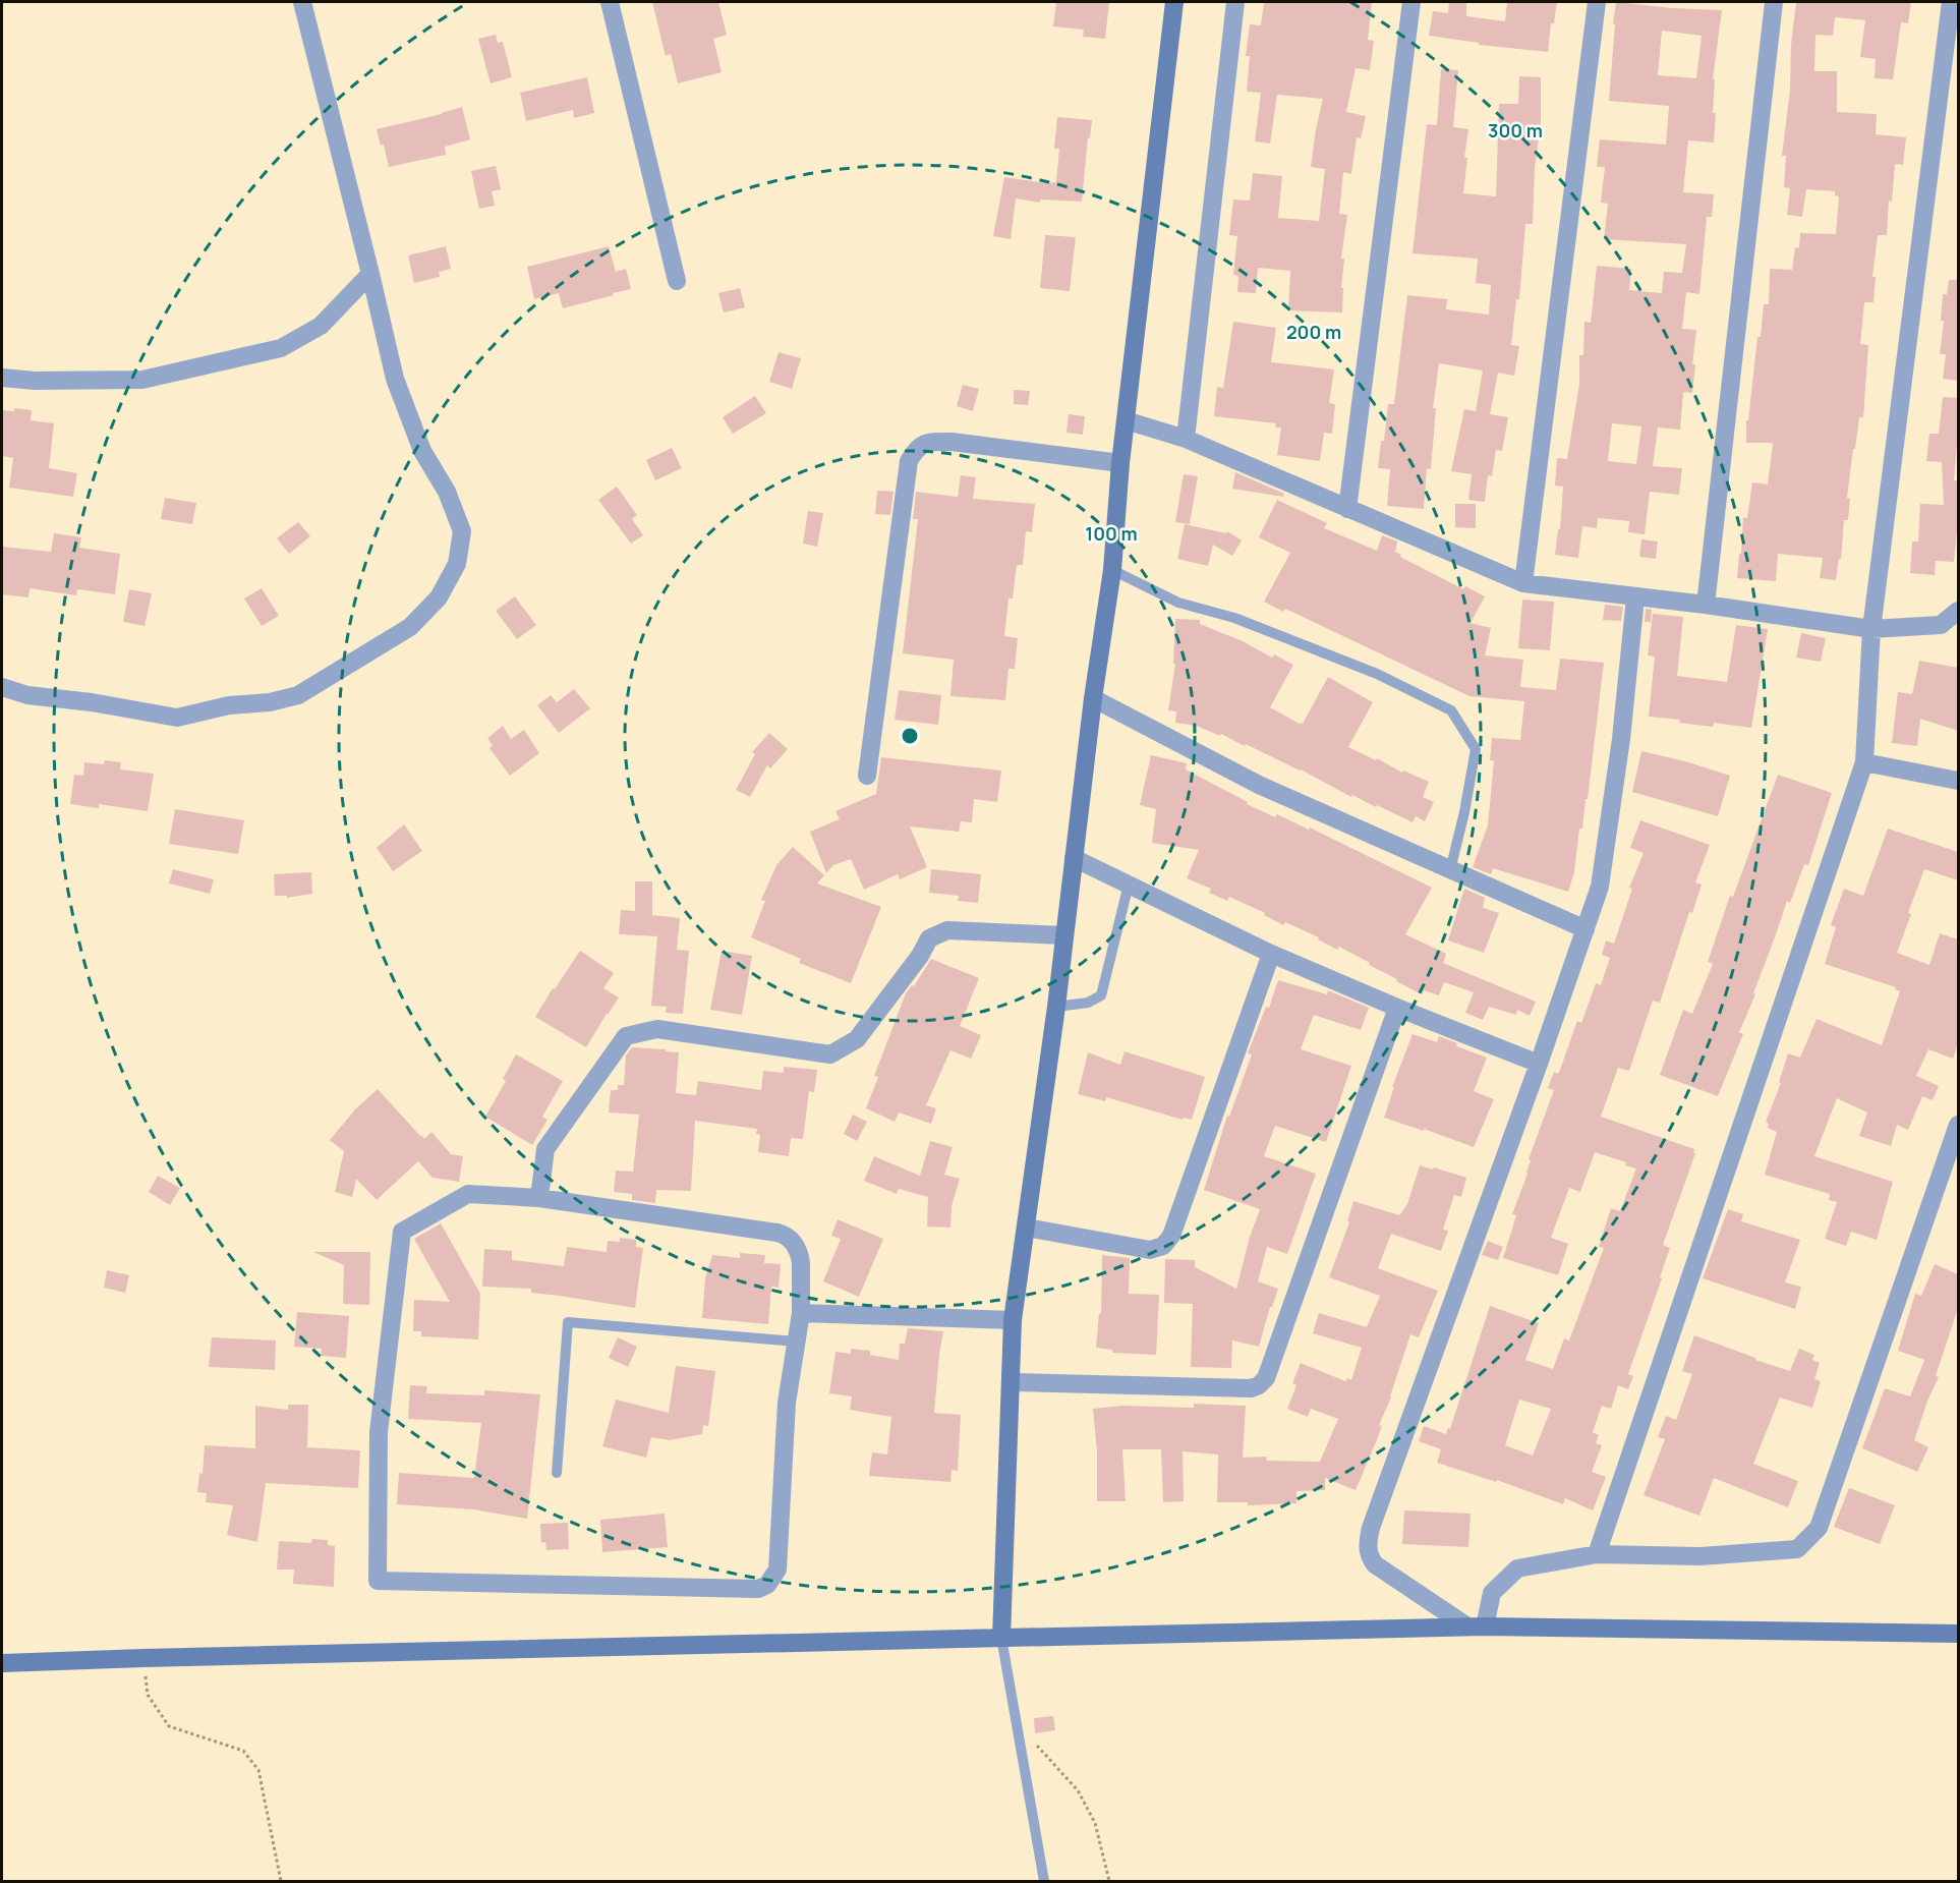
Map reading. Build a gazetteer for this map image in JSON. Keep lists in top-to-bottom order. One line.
{"rings":["300 m","200 m","100 m"]}
